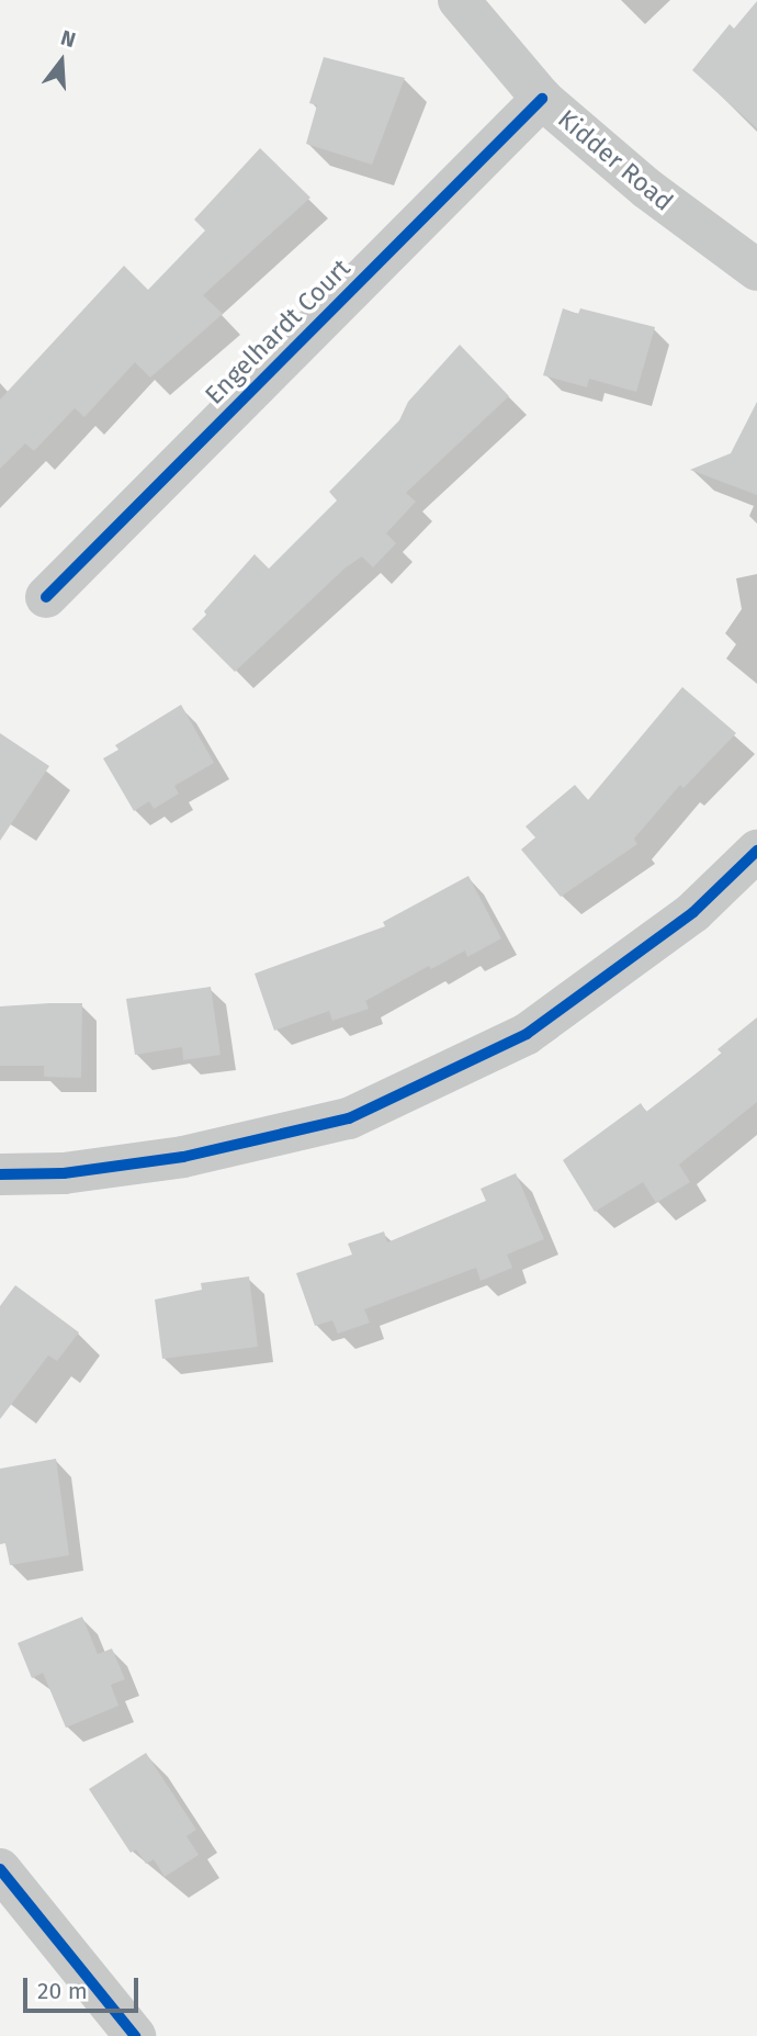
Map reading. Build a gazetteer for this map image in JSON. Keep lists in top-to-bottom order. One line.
{"streets":{"street":["Kidder Road","Engelhardt Court"]},"crossings":[["Kidder Road","Engelhardt Court"]],"scale_bar":"20 m","north":"top"}
